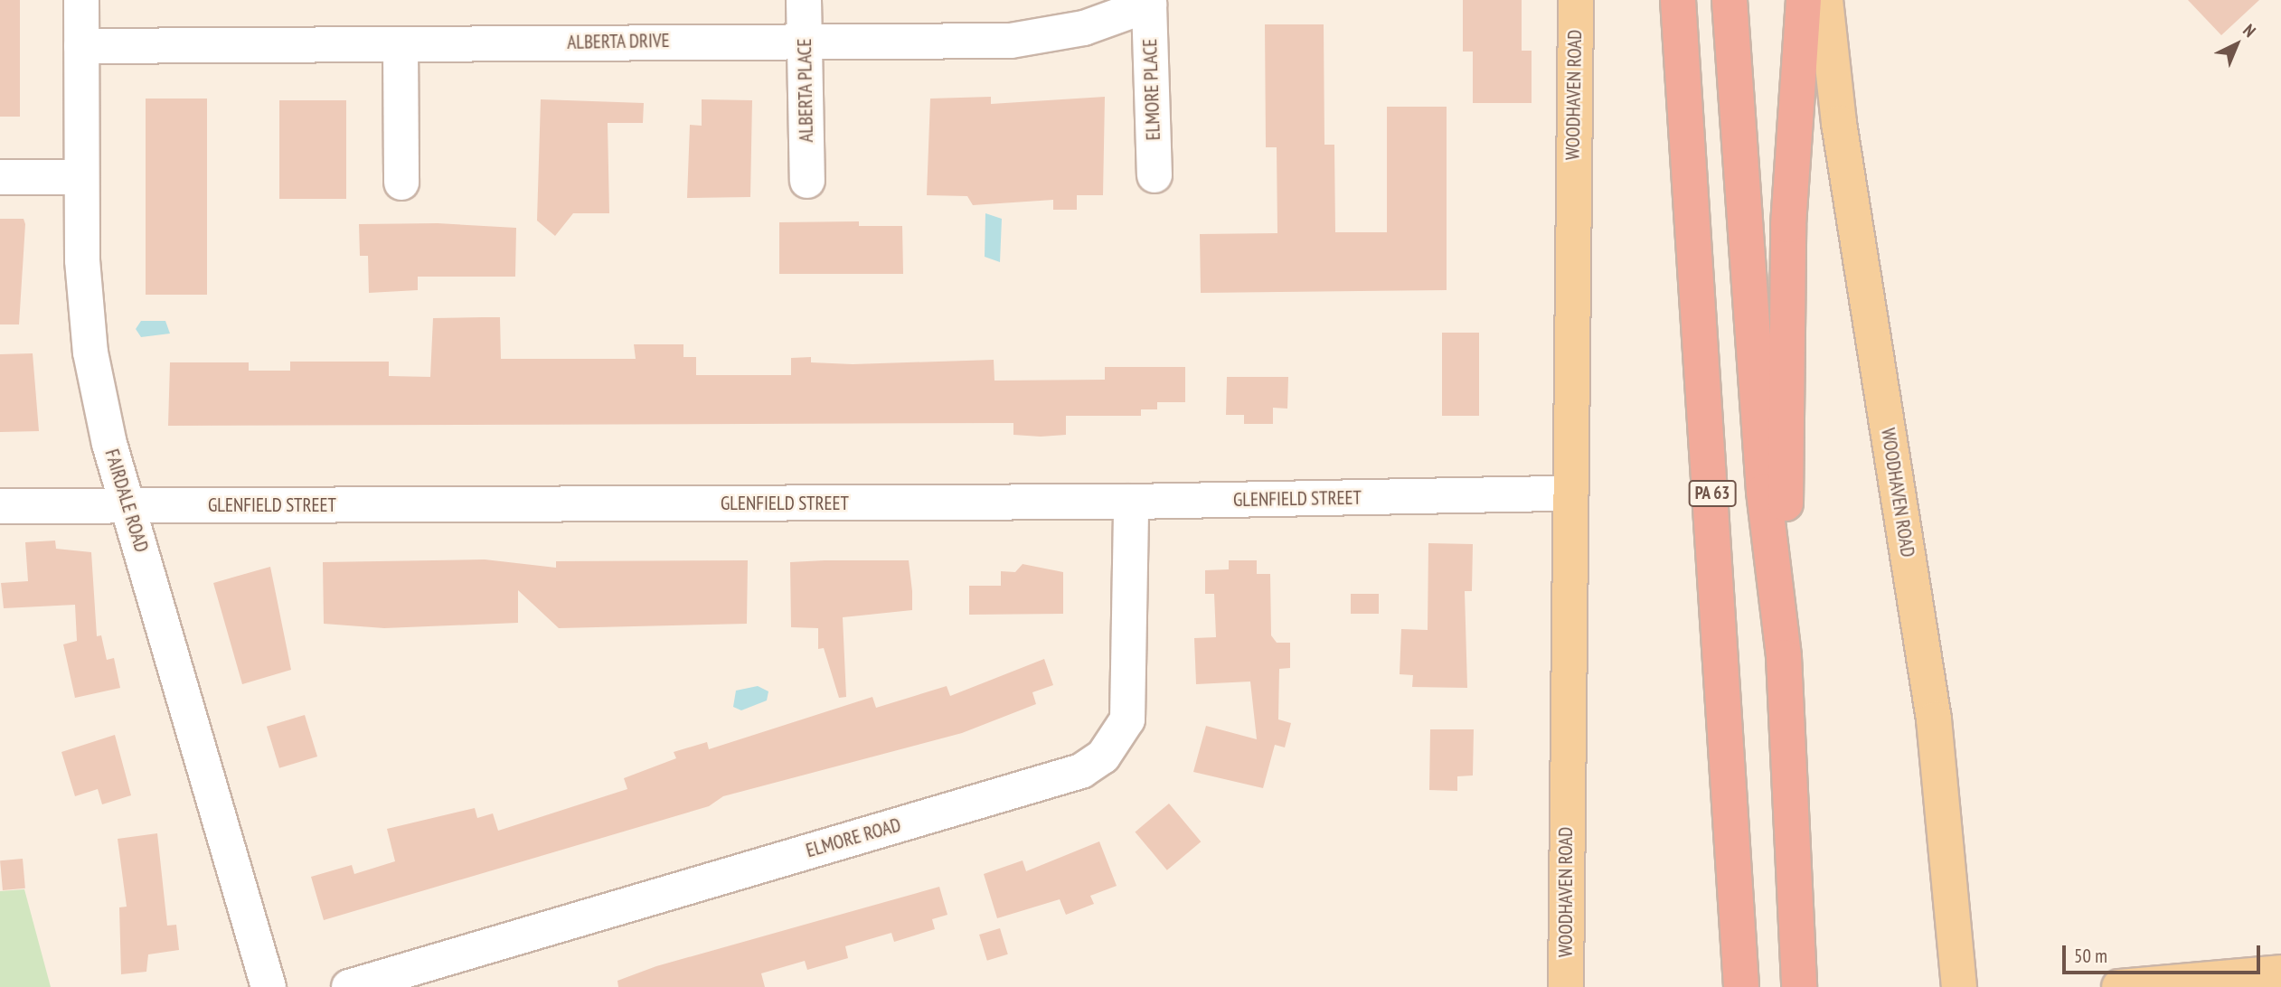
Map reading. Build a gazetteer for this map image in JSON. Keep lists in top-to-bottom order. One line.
{"streets":{"highway":["PA 63"],"main road":["WOODHAVEN ROAD"],"street":["ALBERTA DRIVE","ELMORE PLACE","ALBERTA PLACE","GLENFIELD STREET","FAIRDALE ROAD","ELMORE ROAD"]},"crossings":[["ALBERTA DRIVE","ELMORE PLACE"],["ALBERTA DRIVE","ALBERTA PLACE"],["ALBERTA DRIVE","FAIRDALE ROAD"],["WOODHAVEN ROAD","GLENFIELD STREET"],["GLENFIELD STREET","FAIRDALE ROAD"],["GLENFIELD STREET","ELMORE ROAD"]],"scale_bar":"50 m","north":"top right"}
